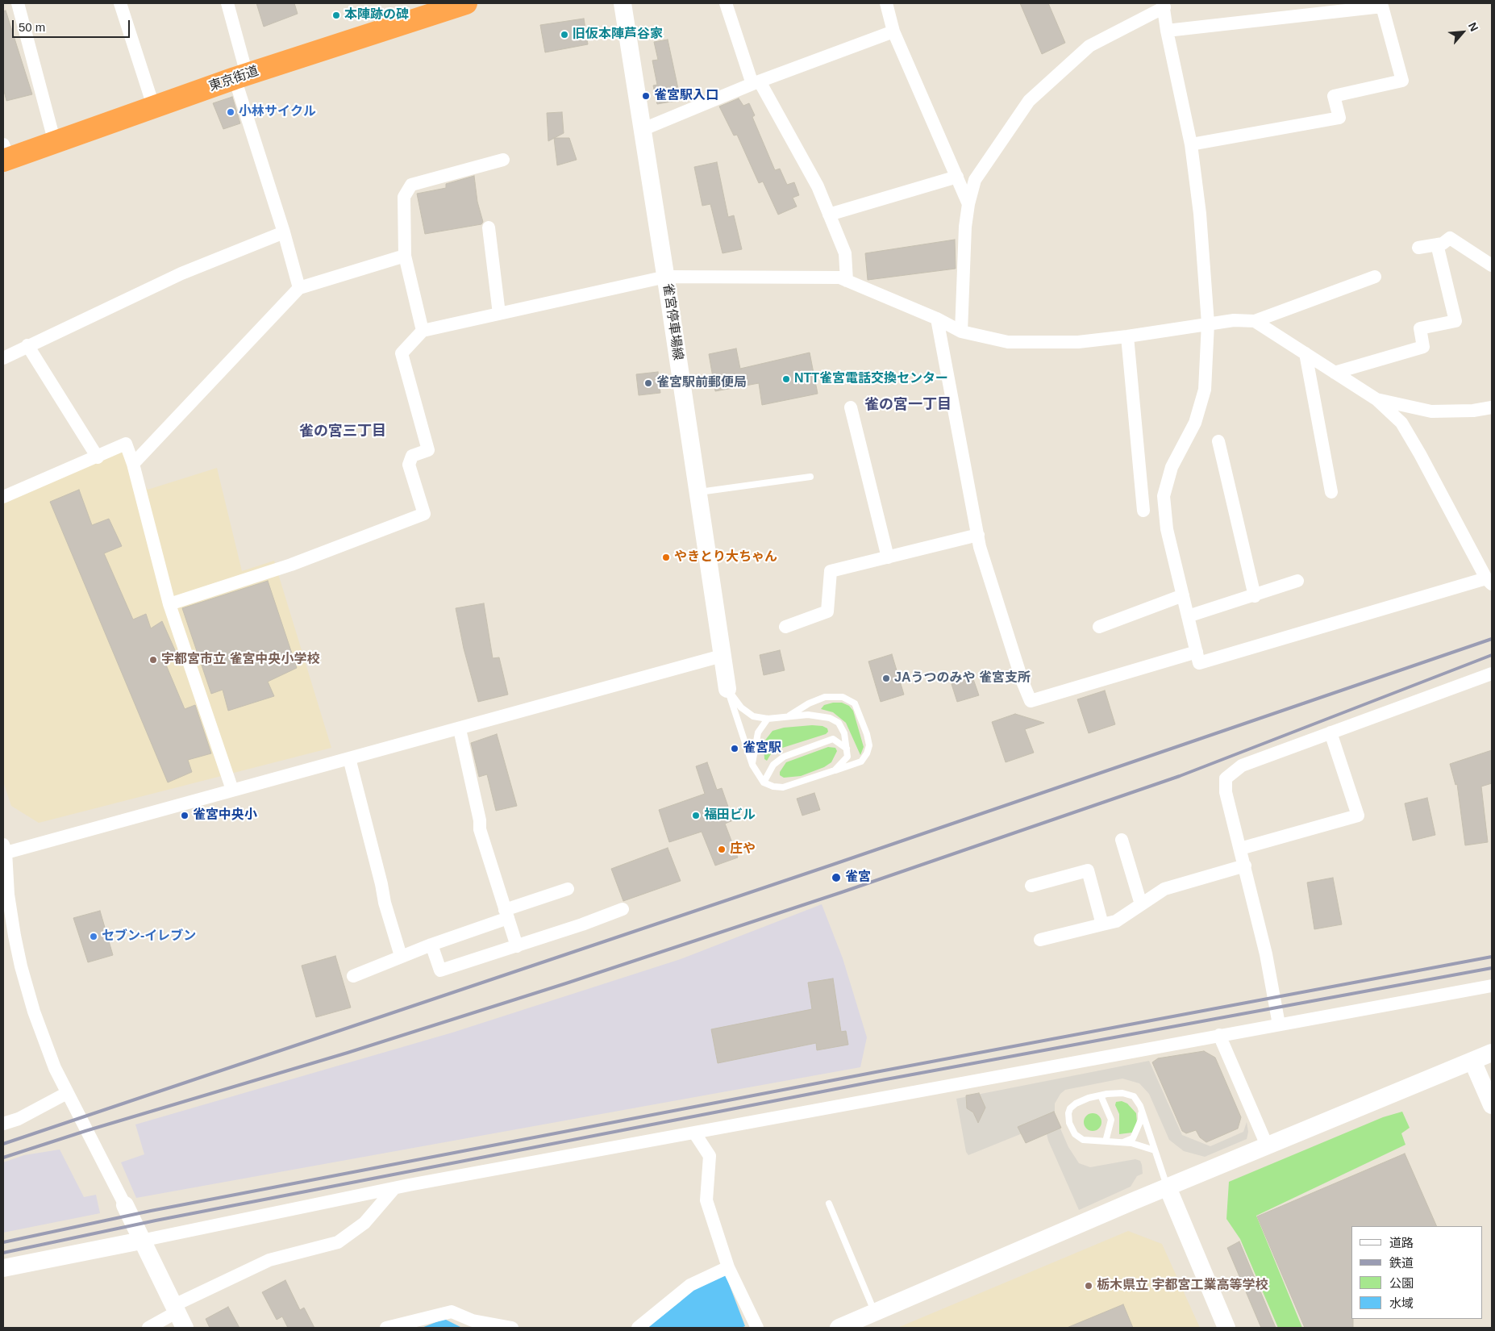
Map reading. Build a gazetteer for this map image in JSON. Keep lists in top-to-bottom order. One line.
{"streets":{"highway":["東京街道"],"street":["雀宮停車場線"]},"districts":["雀の宮一丁目","雀の宮三丁目"],"places":["本陣跡の碑","旧仮本陣芦谷家","雀宮駅入口","小林サイクル","NTT雀宮電話交換センター","雀宮駅前郵便局","やきとり大ちゃん","宇都宮市立 雀宮中央小学校","JAうつのみや 雀宮支所","雀宮駅","雀宮中央小","福田ビル","庄や","雀宮","セブン-イレブン","栃木県立 宇都宮工業高等学校"],"legend":["道路","鉄道","公園","水域"],"scale_bar":"50 m","north":"top right"}
